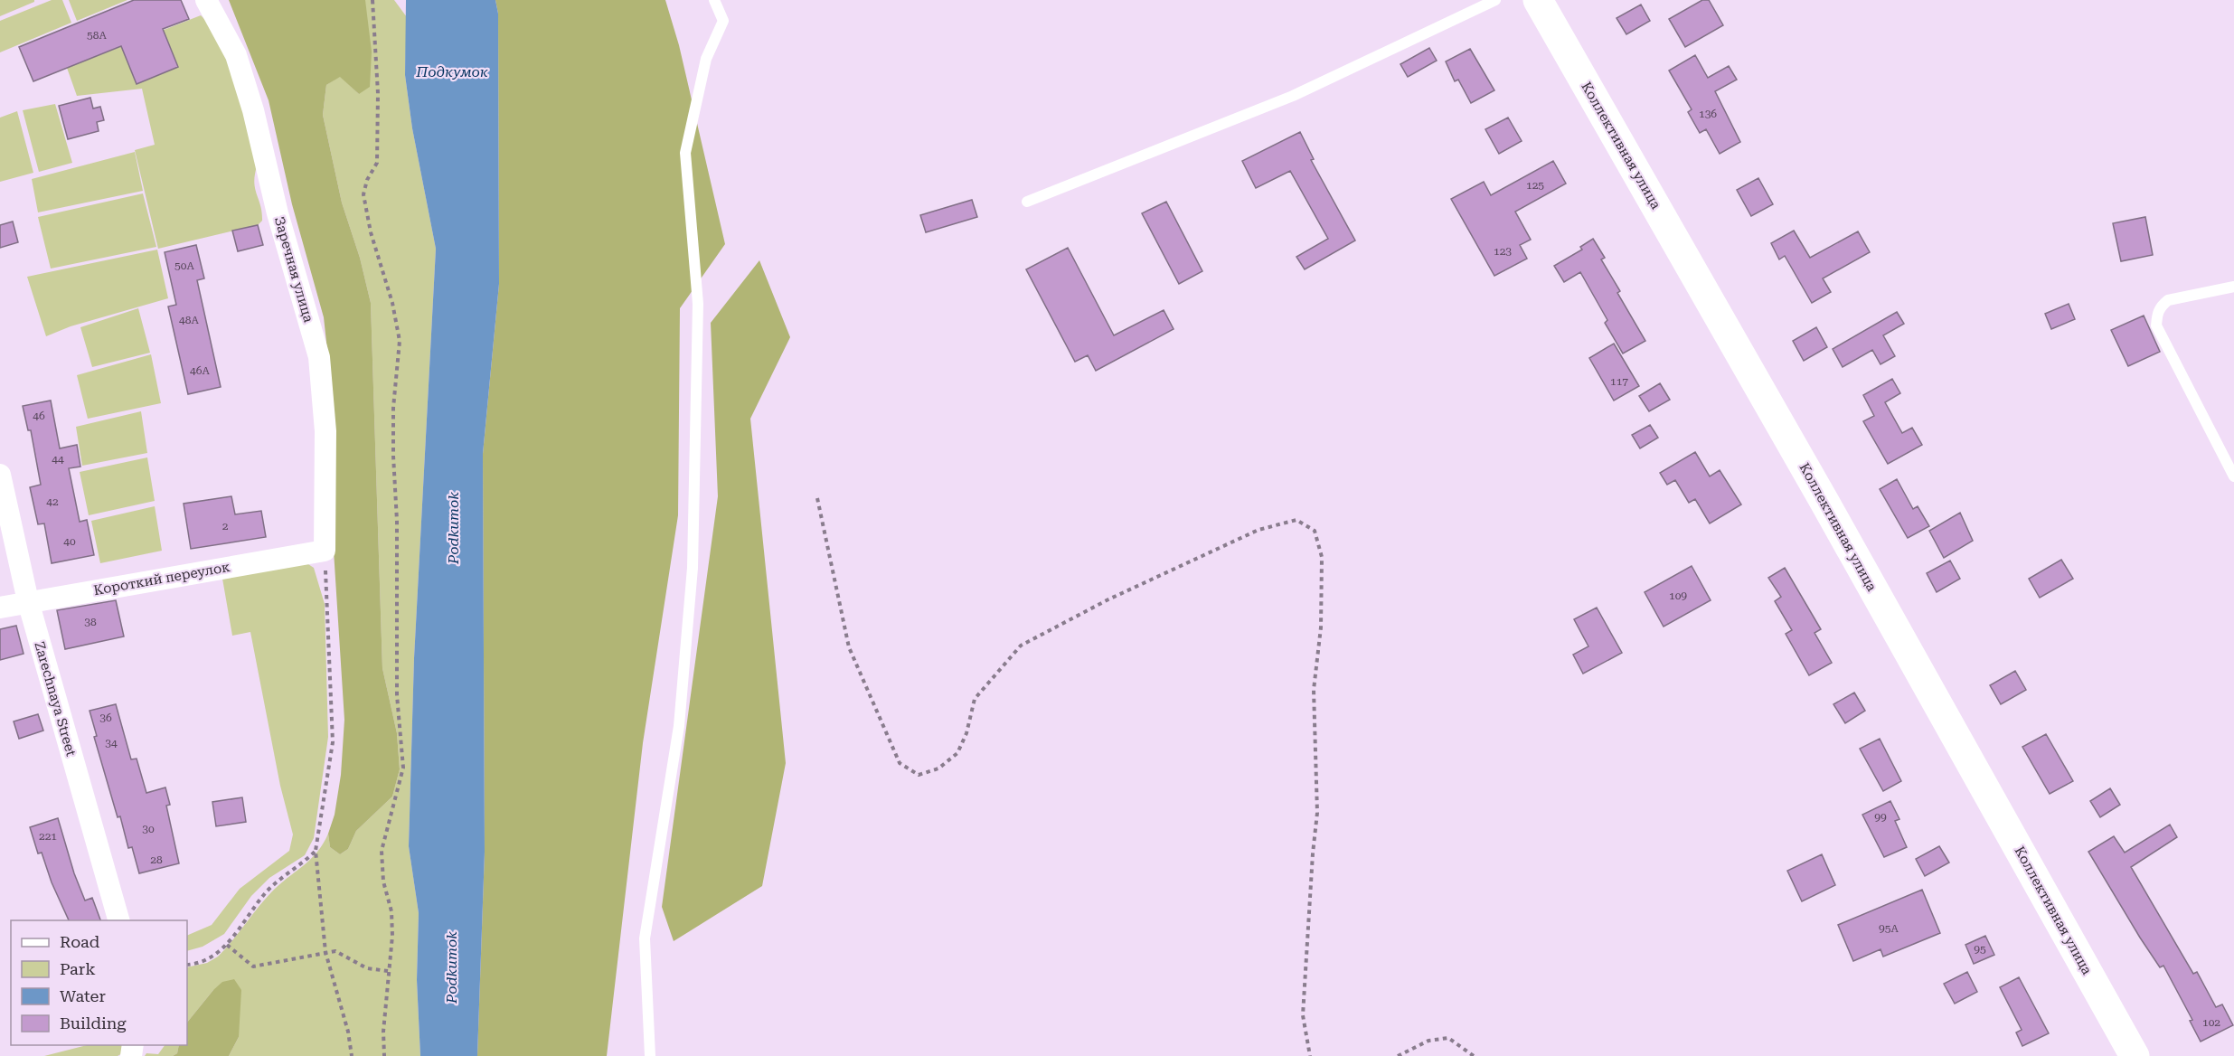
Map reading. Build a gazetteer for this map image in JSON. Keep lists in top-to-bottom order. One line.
{"streets":{"street":["Коллективная улица","Заречная улица","Короткий переулок","Zarechnaya Street"]},"crossings":[["Заречная улица","Короткий переулок"],["Короткий переулок","Zarechnaya Street"]],"water":["Подкумок","Podkumok"],"house_numbers":["58А","136","125","123","50А","48А","46А","117","46","44","42","2","40","109","38","36","34","99","30","221","28","95А","95","102"],"legend":["Road","Park","Water","Building"]}
